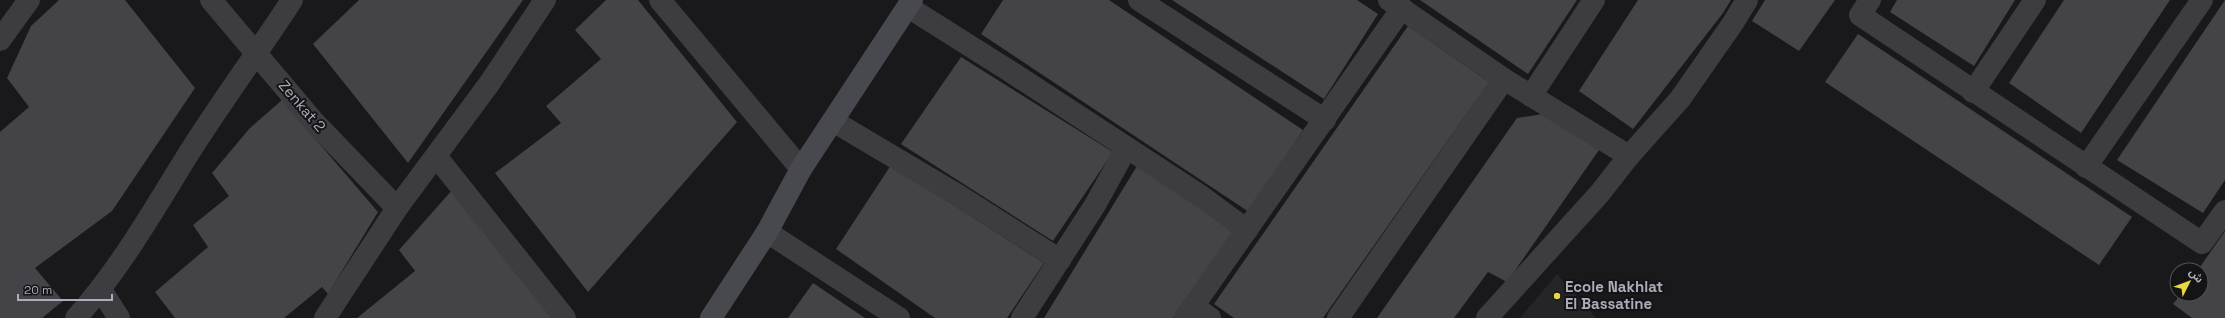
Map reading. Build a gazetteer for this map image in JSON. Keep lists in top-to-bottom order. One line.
{"streets":{"street":["Zenkat 2"]},"places":["Ecole Nakhlat El Bassatine"],"scale_bar":"20 m","north":"top right"}
